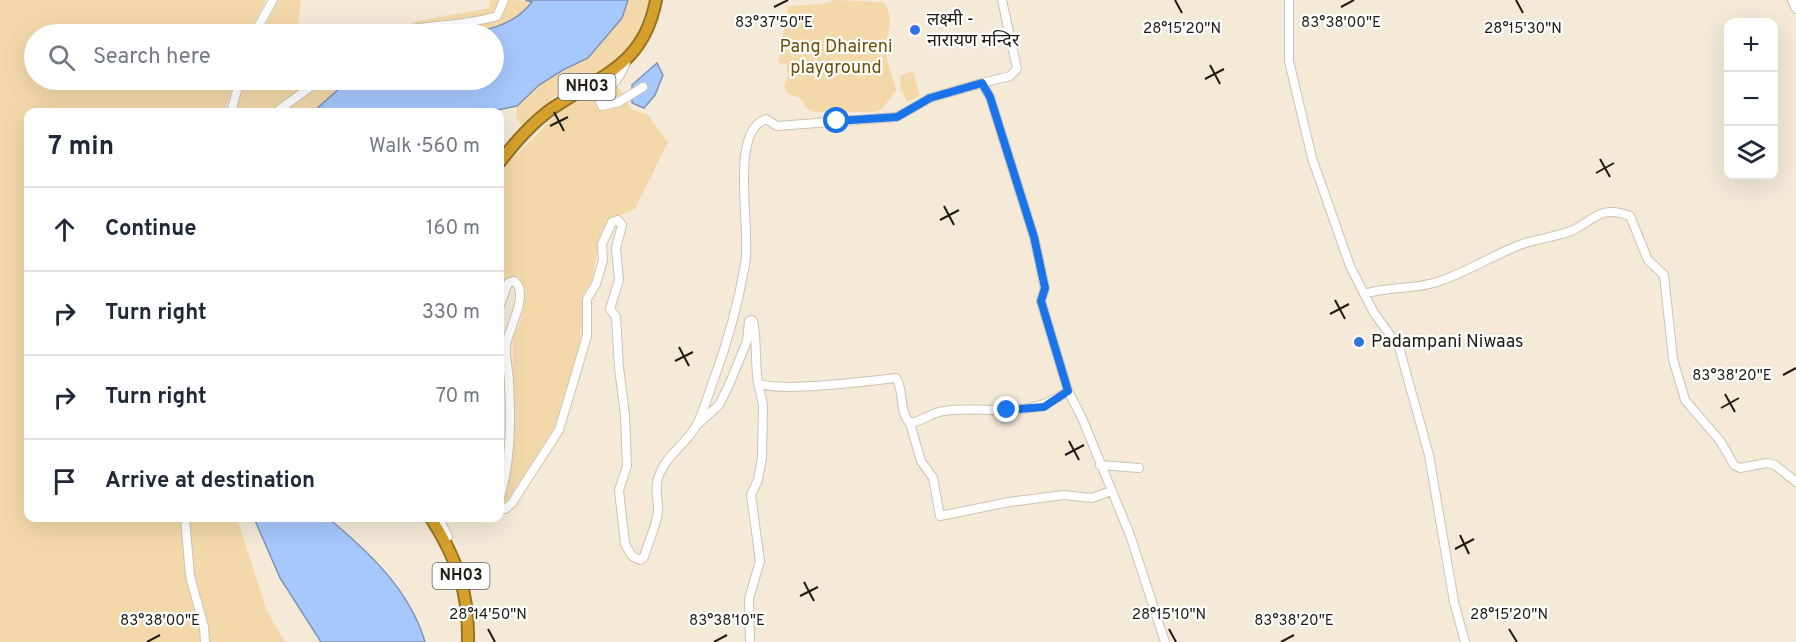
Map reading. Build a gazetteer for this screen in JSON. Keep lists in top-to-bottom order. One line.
{"streets":{"highway":["NH03"]},"parks":["Pang Dhaireni playground"],"places":["लक्ष्मी - नारायण मन्दिर","Padampani Niwaas"],"page":{"map_buttons":["+","−"],"search":"Search here","heading":["7 min","Walk · 560 m"],"list":[["Continue","160 m"],["Turn right","330 m"],["Turn right","70 m"],"Arrive at destination"]},"coordinates":["83°37'50\"E","83°38'00\"E","28°15'20\"N","28°15'30\"N","83°38'20\"E","28°14'50\"N","28°15'10\"N","83°38'10\"E"]}
